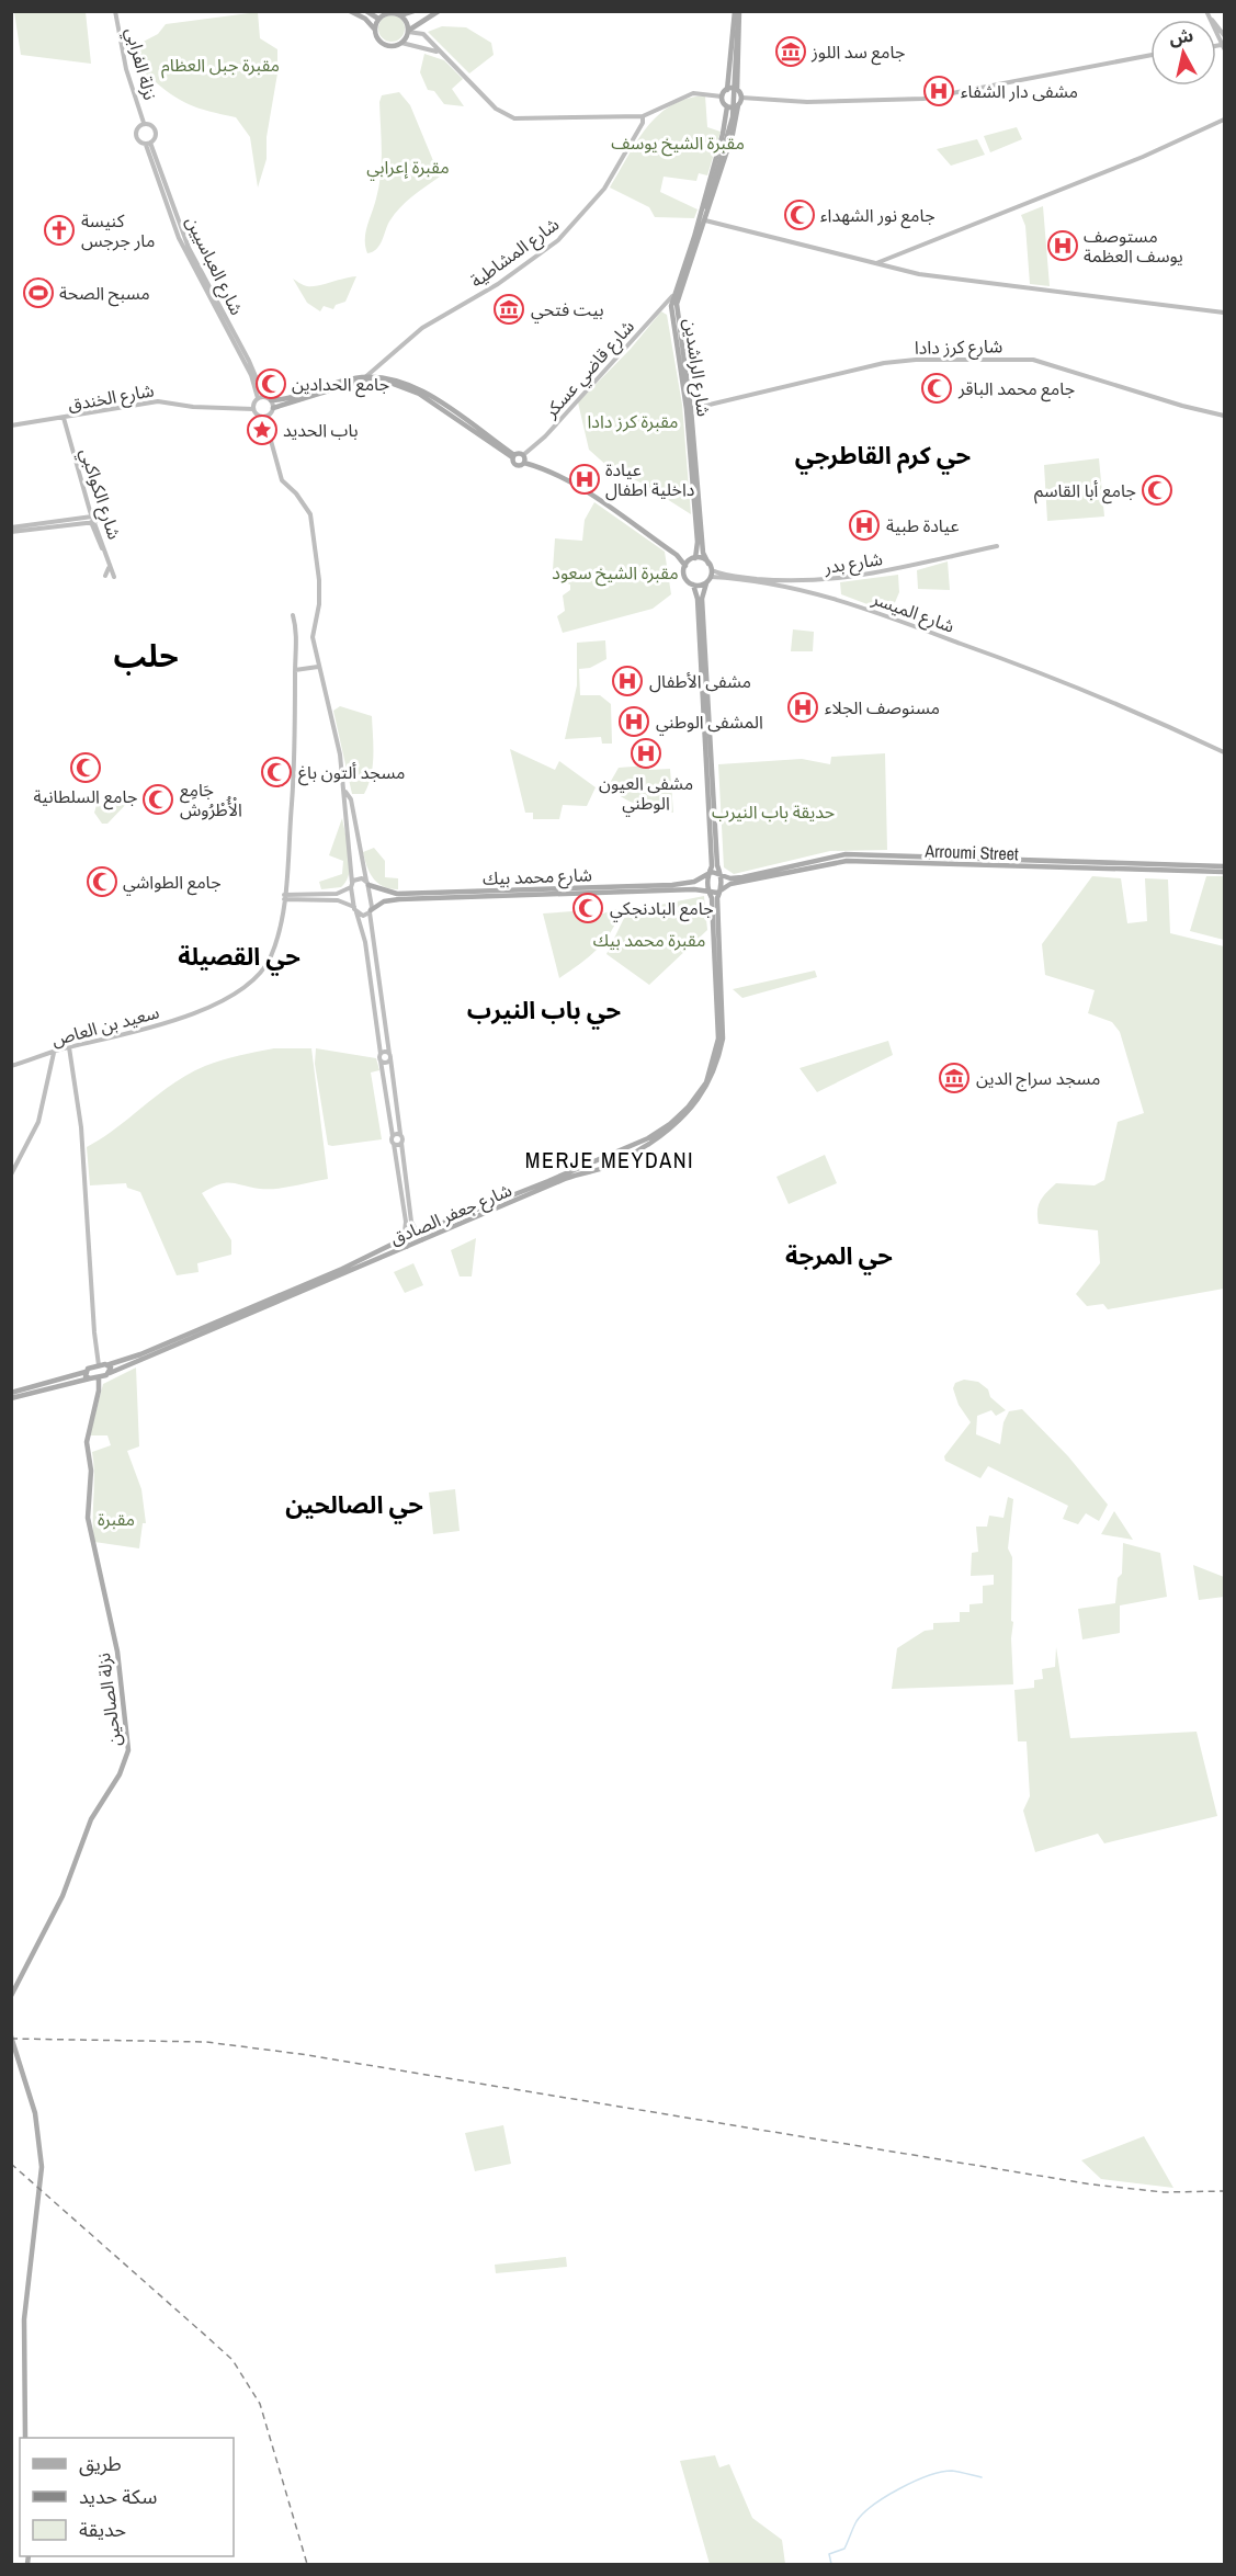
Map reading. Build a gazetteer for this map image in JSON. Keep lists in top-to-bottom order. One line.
{"streets":{"main road":["نزلة الفرابي","شارع المشاطية","شارع العباسيين","شارع كرز دادا","شارع الراشدين","شارع قاضي عسكر","شارع الخندق","شارع الكواكبي","شارع بدر","شارع الميسر","Arroumi Street","شارع محمد بيك","سعيد بن العاص","شارع جعفر الصادق","نزلة الصالحين"]},"crossings":[["شارع العباسيين","شارع الخندق"],["شارع كرز دادا","شارع الراشدين"],["شارع الراشدين","شارع قاضي عسكر"],["شارع الراشدين","شارع بدر"],["شارع الراشدين","شارع الميسر"],["شارع الراشدين","شارع جعفر الصادق"],["شارع الخندق","شارع الكواكبي"],["شارع بدر","شارع الميسر"],["شارع بدر","شارع جعفر الصادق"],["شارع الميسر","شارع جعفر الصادق"],["Arroumi Street","شارع محمد بيك"],["Arroumi Street","شارع جعفر الصادق"],["شارع محمد بيك","شارع جعفر الصادق"],["شارع جعفر الصادق","نزلة الصالحين"]],"districts":["حي كرم القاطرجي","حلب","حي القصيلة","حي باب النيرب","MERJE MEYDANI","حي المرجة","حي الصالحين"],"parks":["مقبرة جبل العظام","مقبرة الشيخ يوسف","مقبرة إعرابي","مقبرة كرز دادا","مقبرة الشيخ سعود","حديقة باب النيرب","مقبرة محمد بيك","مقبرة"],"places":{"museum":["جامع سد اللوز","بيت فتحي","مسجد سراج الدين"],"hospital":["مشفى دار الشفاء","مستوصف يوسف العظمة","عيادة داخلية اطفال","عيادة طبية","مشفى الأطفال","مسنوصف الجلاء","المشفى الوطني","مشفى العيون الوطني"],"mosque":["جامع نور الشهداء","جامع الحدادين","جامع محمد الباقر","جامع أبا القاسم","جامع السلطانية","مسجد ألتون باغ","جَامِع الْأُطْرُوش","جامع الطواشي","جامع البادنجكي"],"church":["كنيسة مار جرجس"],"sports":["مسبح الصحة"],"place":["باب الحديد"]},"legend":["طريق","سكة حديد","حديقة"],"north":"top"}
